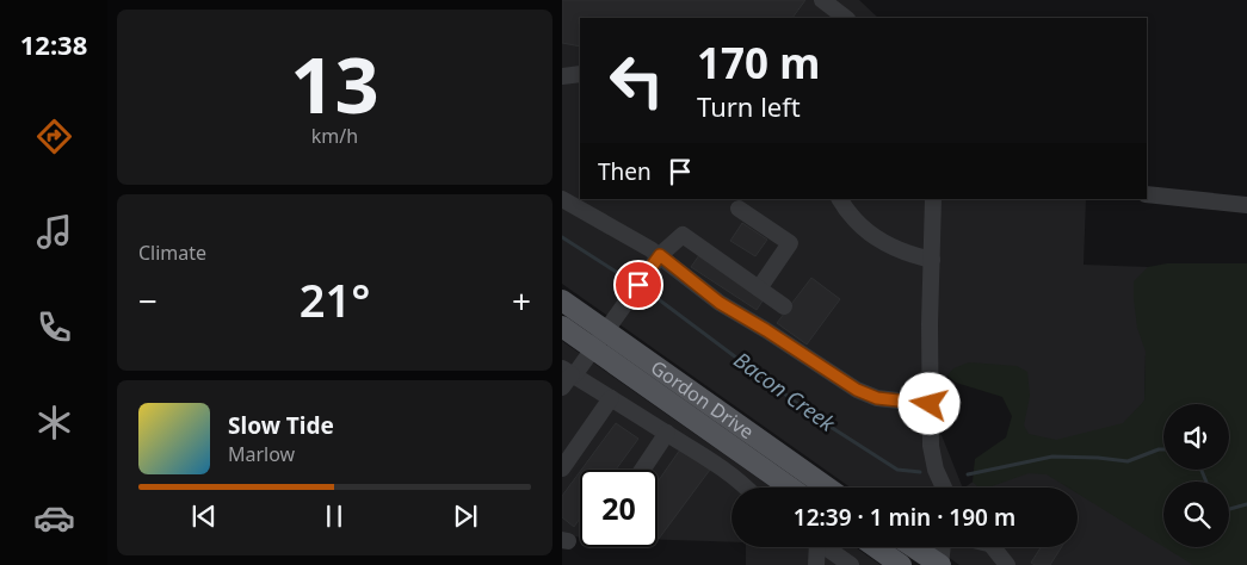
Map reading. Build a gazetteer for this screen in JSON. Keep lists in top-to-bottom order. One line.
{"streets":{"main road":["Gordon Drive"]},"water":["Bacon Creek"],"page":{"tabs":"12:38","tile":[["13","km/h"],"Climate"],"turn":["170 m","Turn left"],"then":"Then","heat":["−","21°","+"],"song":["Slow Tide","Marlow"],"limit":"20","trip":"12:39 · 1 min · 190 m"}}
